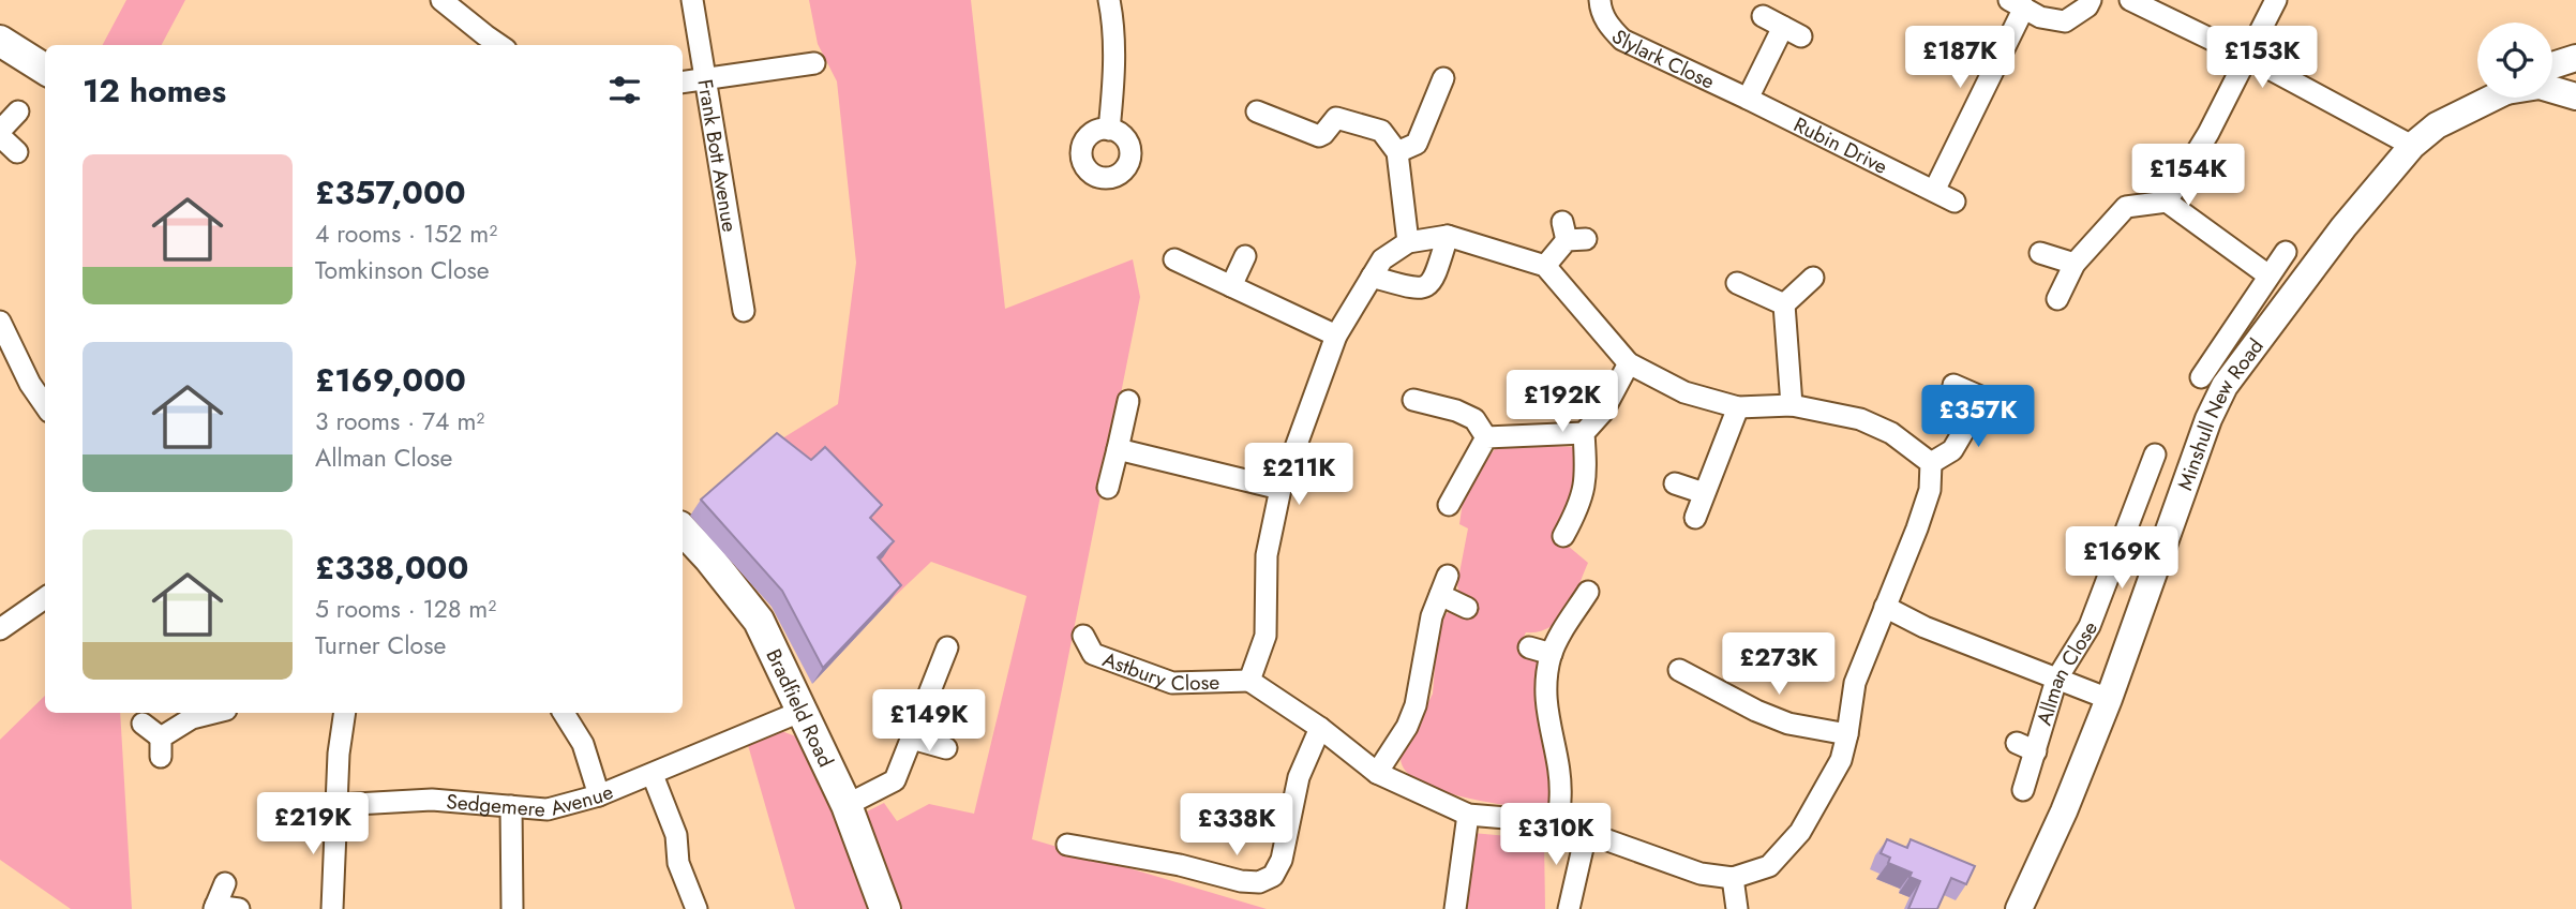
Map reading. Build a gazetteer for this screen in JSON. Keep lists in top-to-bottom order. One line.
{"streets":{"main road":["Bradfield Road"],"street":["Slylark Close","Rubin Drive","Frank Bott Avenue","Minshull New Road","Astbury Close","Allman Close","Sedgemere Avenue"]},"crossings":[["Slylark Close","Rubin Drive"],["Bradfield Road","Sedgemere Avenue"]],"page":{"price":["£187K","£153K","£154K","£192K","£357K","£211K","£169K","£273K","£149K","£219K","£338K","£310K"],"heading":"12 homes","list":[{"name":"£357,000","note":"4 rooms · 152 m² · Tomkinson Close"},{"name":"£169,000","note":"3 rooms · 74 m² · Allman Close"},{"name":"£338,000","note":"5 rooms · 128 m² · Turner Close"}]}}
